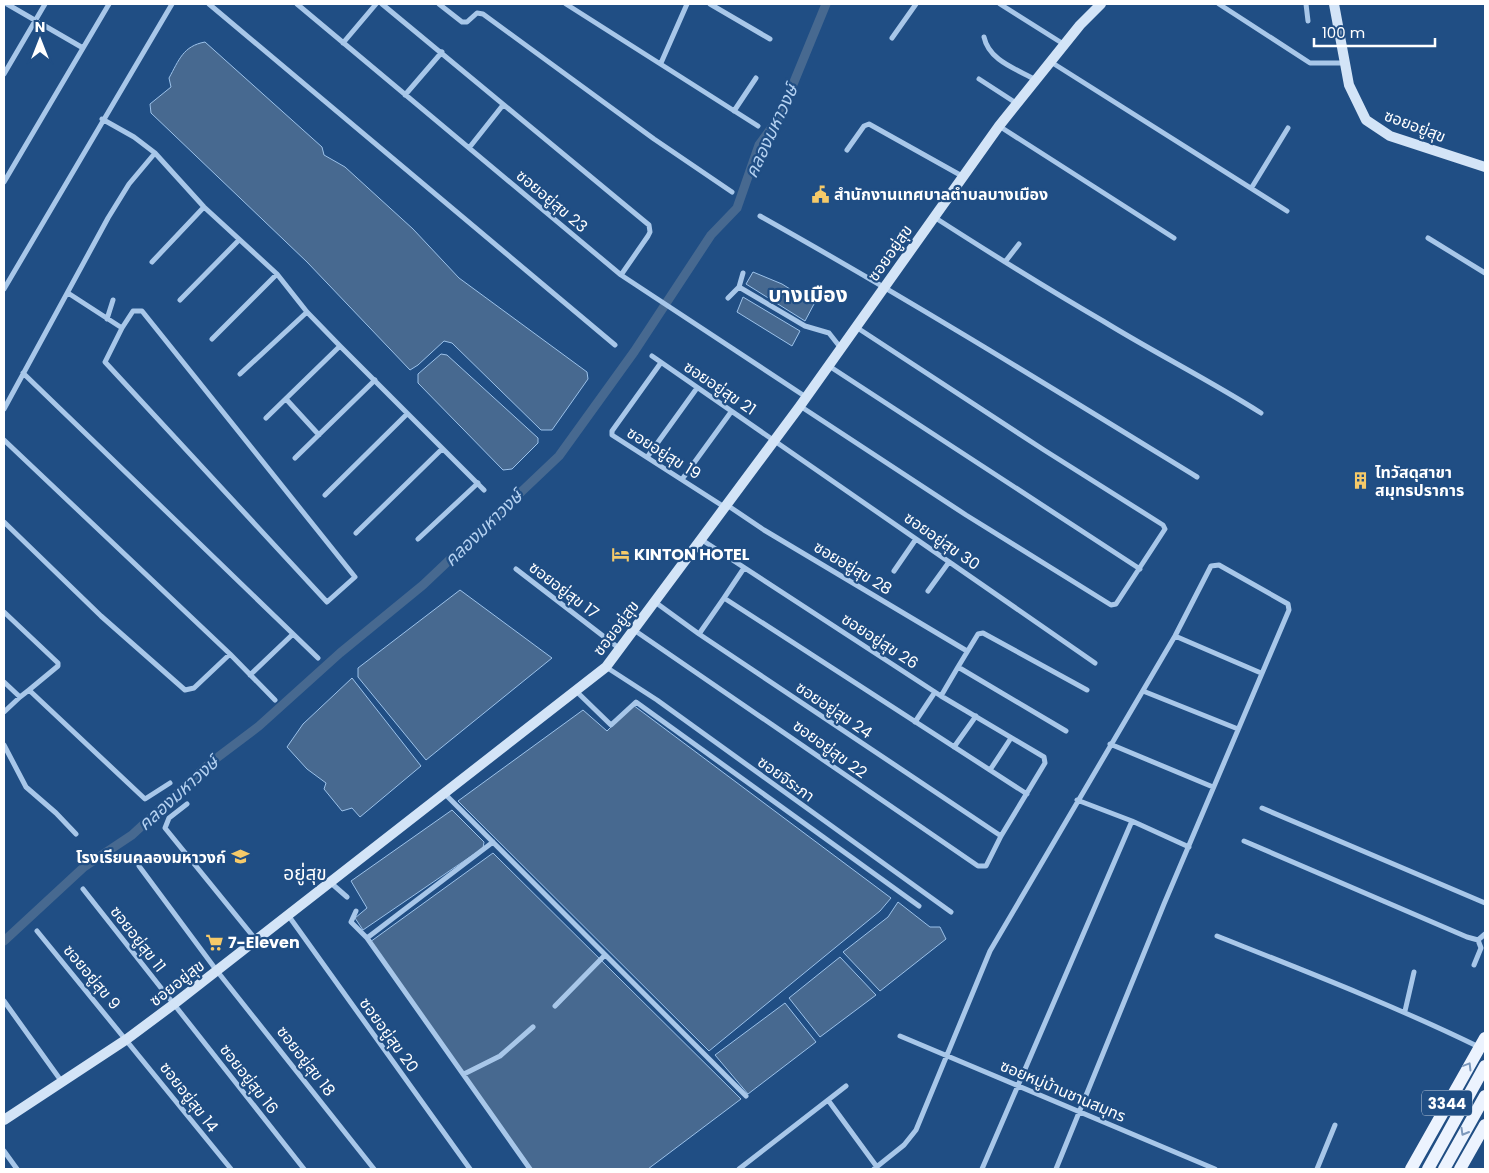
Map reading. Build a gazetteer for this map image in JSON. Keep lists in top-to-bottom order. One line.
{"streets":{"main road":["3344"],"street":["ซอยอยู่สุข","ซอยอยู่สุข 23","ซอยอยู่สุข 21","ซอยอยู่สุข 19","ซอยอยู่สุข 30","ซอยอยู่สุข 28","ซอยอยู่สุข 17","ซอยอยู่สุข 26","ซอยอยู่สุข 24","ซอยอยู่สุข 22","ซอยจิระภา","ซอยอยู่สุข 11","ซอยอยู่สุข 9","ซอยอยู่สุข 20","ซอยอยู่สุข 18","ซอยอยู่สุข 16","ซอยหมู่บ้านชานสมุทร","ซอยอยู่สุข 14"]},"crossings":[["ซอยอยู่สุข","ซอยอยู่สุข 23"],["ซอยอยู่สุข","ซอยอยู่สุข 21"],["ซอยอยู่สุข","ซอยอยู่สุข 19"],["ซอยอยู่สุข","ซอยอยู่สุข 30"],["ซอยอยู่สุข","ซอยอยู่สุข 28"],["ซอยอยู่สุข","ซอยอยู่สุข 17"],["ซอยอยู่สุข","ซอยอยู่สุข 26"],["ซอยอยู่สุข","ซอยอยู่สุข 24"],["ซอยอยู่สุข","ซอยอยู่สุข 22"],["ซอยอยู่สุข","ซอยจิระภา"],["ซอยอยู่สุข","ซอยอยู่สุข 11"],["ซอยอยู่สุข","ซอยอยู่สุข 9"],["ซอยอยู่สุข","ซอยอยู่สุข 20"],["ซอยอยู่สุข","ซอยอยู่สุข 18"],["ซอยอยู่สุข","ซอยอยู่สุข 16"],["ซอยอยู่สุข","ซอยอยู่สุข 14"],["ซอยอยู่สุข 21","ซอยอยู่สุข 19"],["ซอยอยู่สุข 21","ซอยอยู่สุข 30"],["ซอยอยู่สุข 19","ซอยอยู่สุข 28"],["ซอยอยู่สุข 24","ซอยอยู่สุข 22"],["ซอยอยู่สุข 11","ซอยอยู่สุข 16"],["ซอยอยู่สุข 9","ซอยอยู่สุข 14"]],"districts":["บางเมือง","อยู่สุข"],"water":["คลองมหาวงษ์"],"places":{"public building":["สำนักงานเทศบาลตำบลบางเมือง"],"building":["ไทวัสดุสาขา สมุทรปราการ"],"hotel":["KINTON HOTEL"],"school or university":["โรงเรียนคลองมหาวงก์"],"supermarket":["7-Eleven"]},"scale_bar":"100 m","north":"top"}
